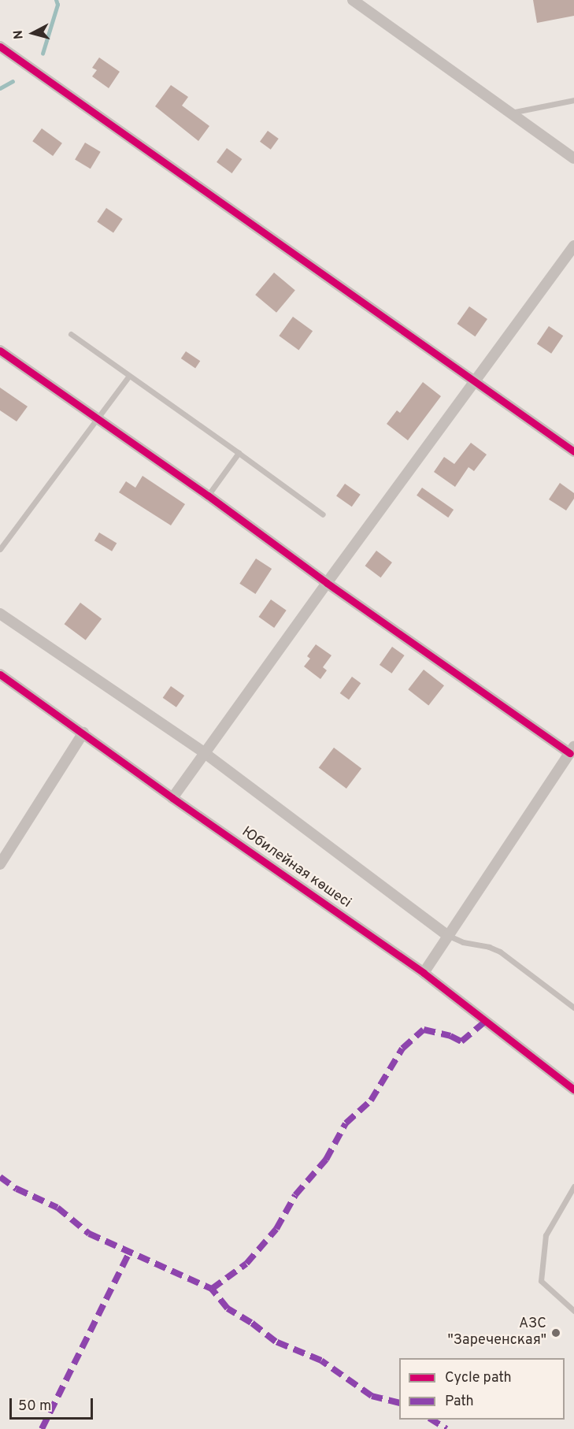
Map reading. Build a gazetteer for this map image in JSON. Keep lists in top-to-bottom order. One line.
{"streets":{"street":["Юбилейная көшесі"]},"places":["АЗС \"Зареченская\""],"legend":["Cycle path","Path"],"scale_bar":"50 m","north":"left"}
